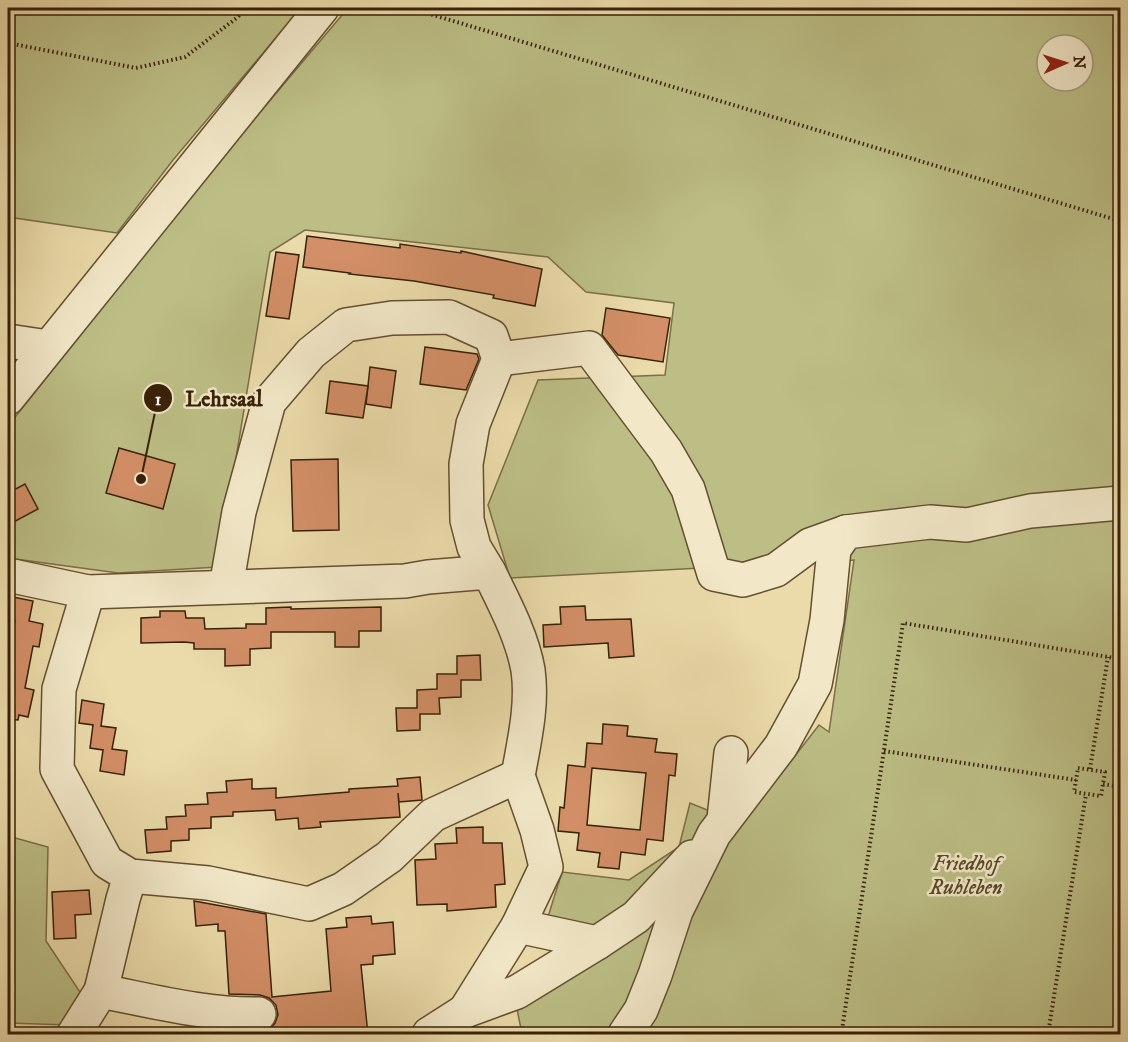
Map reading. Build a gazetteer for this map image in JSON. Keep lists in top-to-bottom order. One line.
{"parks":["Friedhof Ruhleben"],"places":["Lehrsaal"],"north":"right"}
